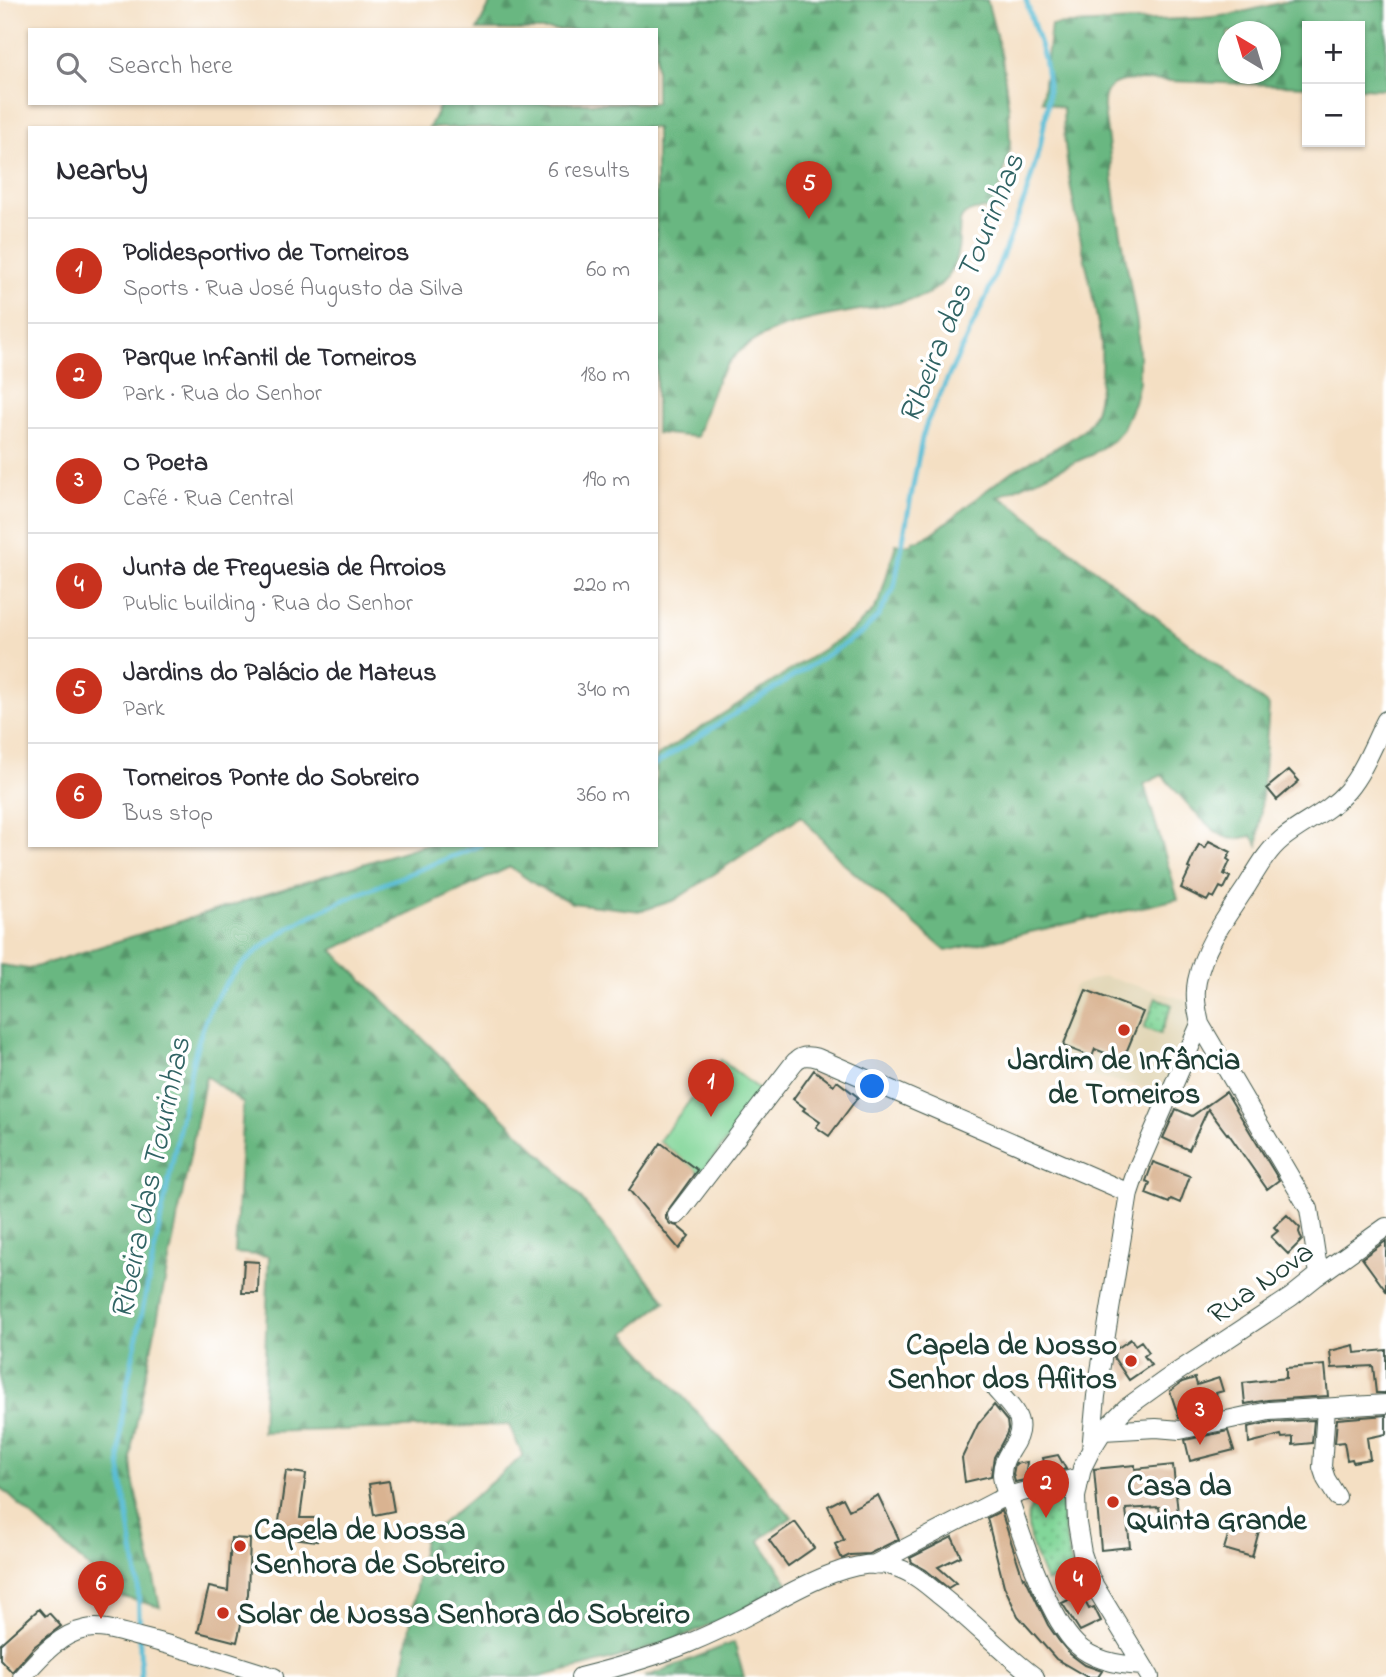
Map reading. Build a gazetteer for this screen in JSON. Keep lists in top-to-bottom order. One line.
{"streets":{"street":["Rua Nova"]},"water":["Ribeira das Tourinhas"],"places":["Jardim de Infância de Torneiros","Capela de Nosso Senhor dos Aflitos","Casa da Quinta Grande","Capela de Nossa Senhora de Sobreiro","Solar de Nossa Senhora do Sobreiro"],"north":"top left","page":{"map_buttons":["+","−"],"search":"Search here","heading":["Nearby","6 results"],"pins":["5","1","3","2","4","6"],"list":[{"mark":"1","name":"Polidesportivo de Torneiros","note":"Sports · Rua José Augusto da Silva","value":"60 m"},{"mark":"2","name":"Parque Infantil de Torneiros","note":"Park · Rua do Senhor","value":"180 m"},{"mark":"3","name":"O Poeta","note":"Café · Rua Central","value":"190 m"},{"mark":"4","name":"Junta de Freguesia de Arroios","note":"Public building · Rua do Senhor","value":"220 m"},{"mark":"5","name":"Jardins do Palácio de Mateus","note":"Park","value":"340 m"},{"mark":"6","name":"Torneiros Ponte do Sobreiro","note":"Bus stop","value":"360 m"}]}}
